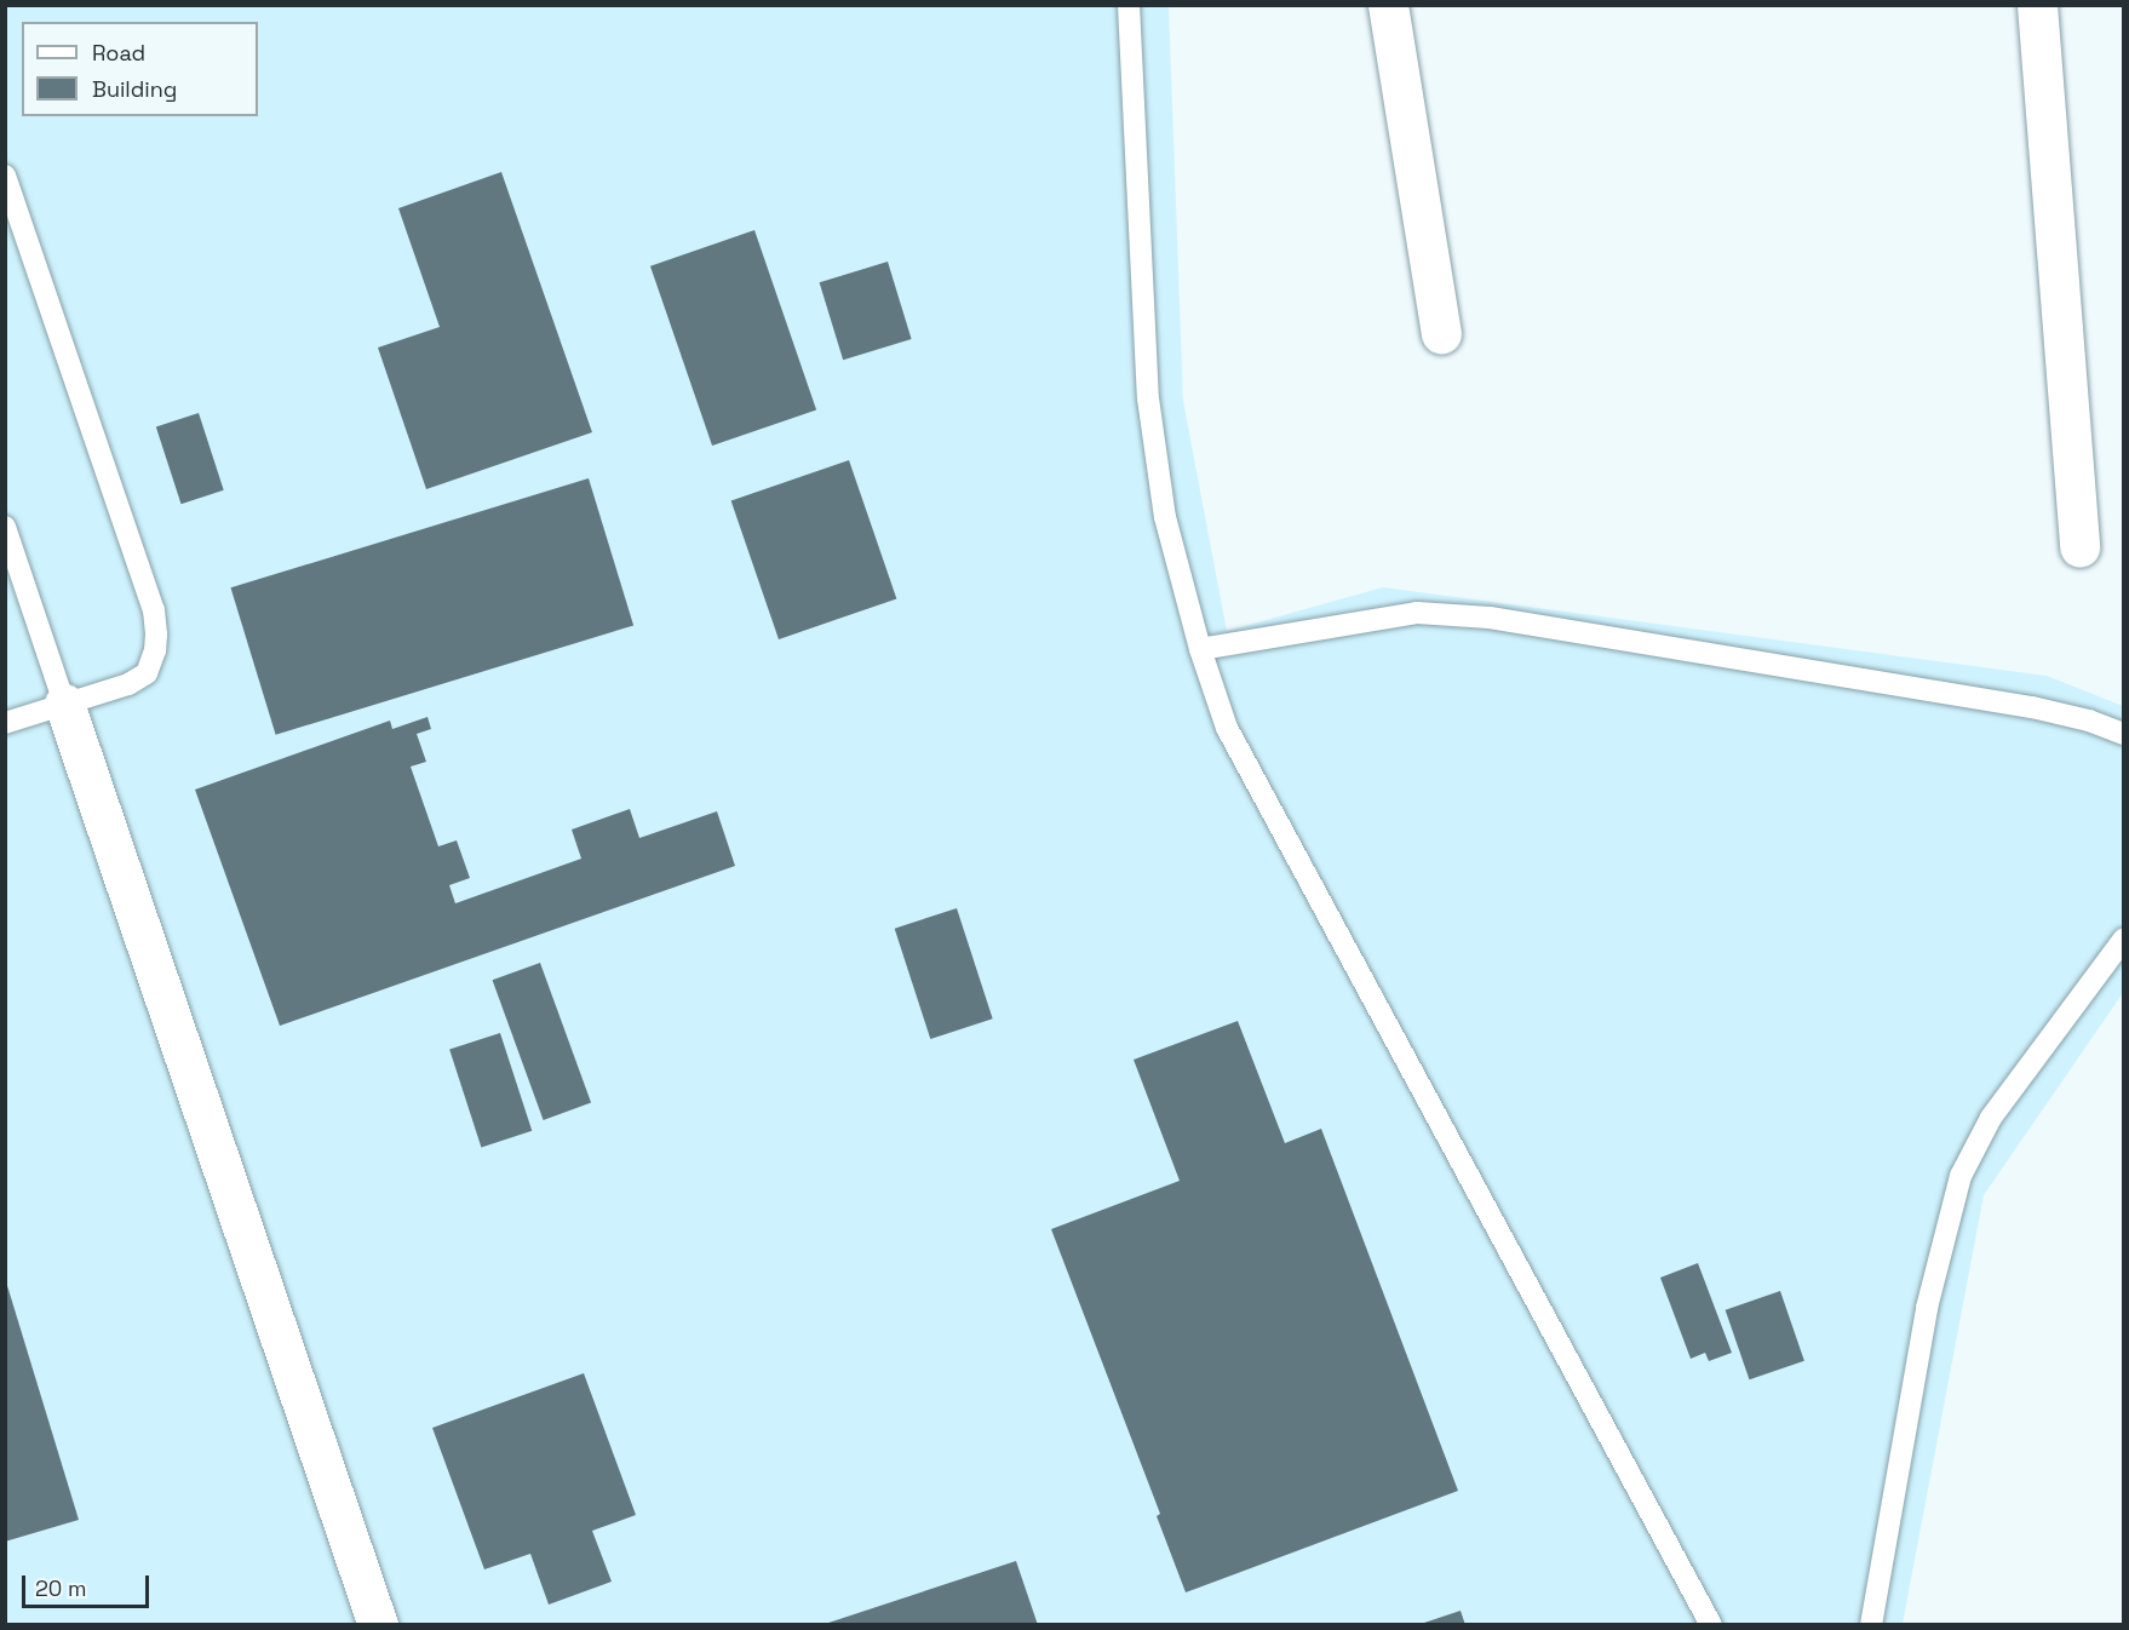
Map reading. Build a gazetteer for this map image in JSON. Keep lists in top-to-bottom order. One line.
{"legend":["Road","Building"],"scale_bar":"20 m"}
